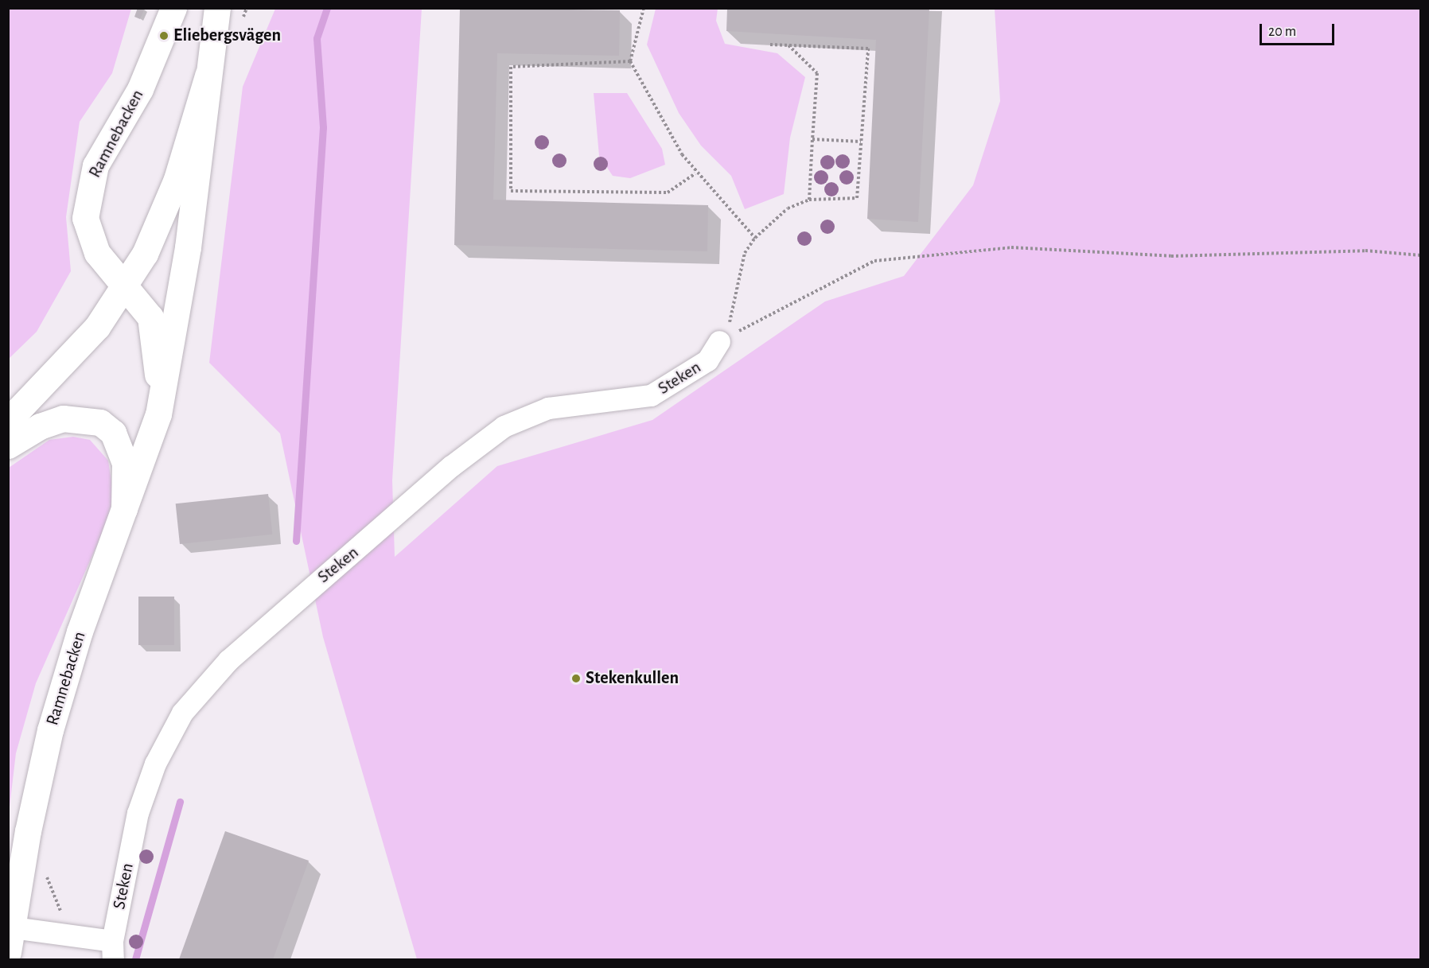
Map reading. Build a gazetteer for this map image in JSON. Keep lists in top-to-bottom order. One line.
{"streets":{"main road":["Ramnebacken"],"street":["Steken"]},"places":["Eliebergsvägen","Stekenkullen"],"scale_bar":"20 m"}
